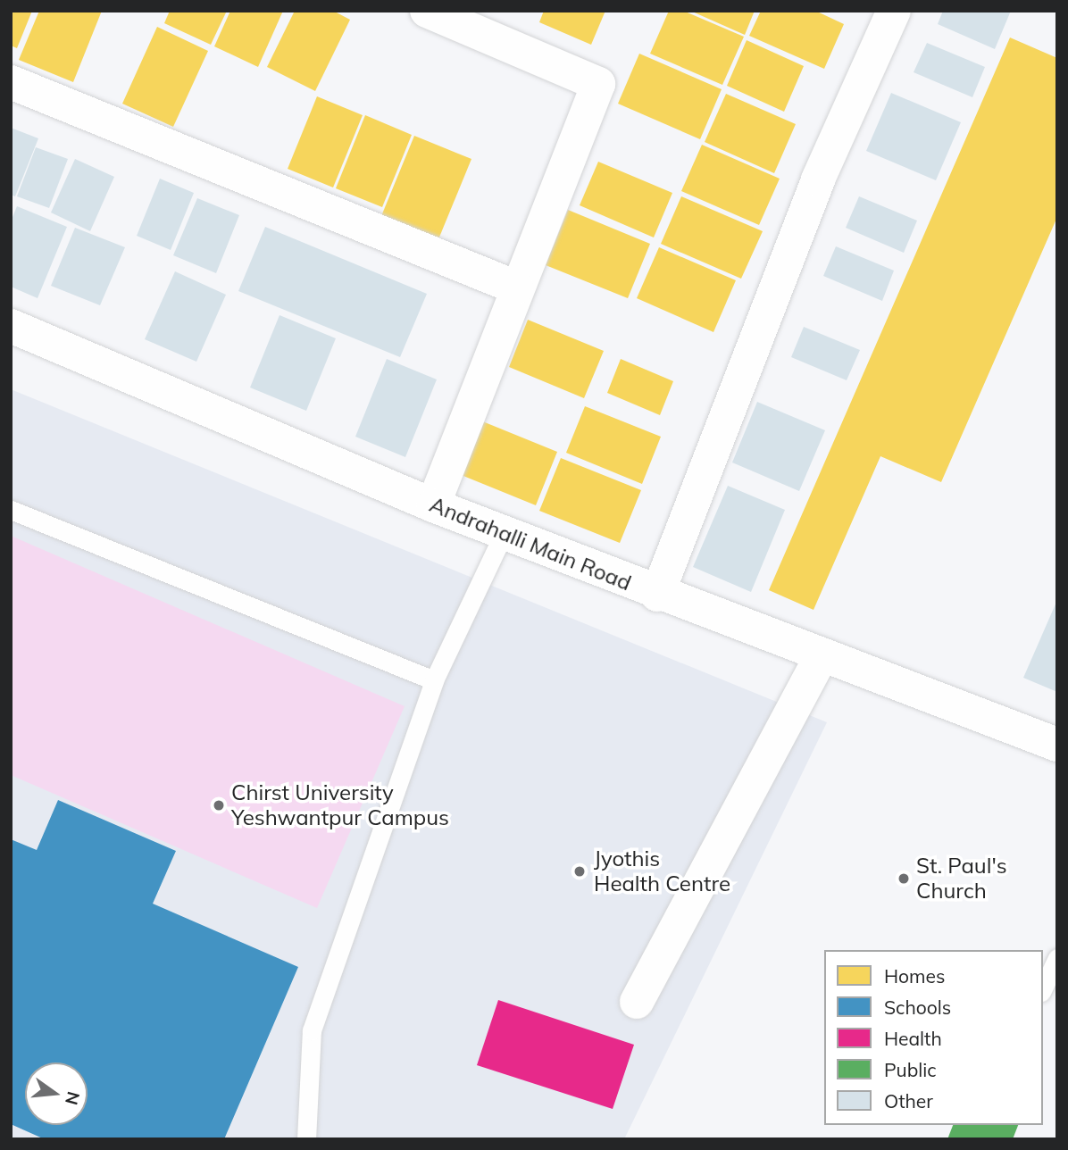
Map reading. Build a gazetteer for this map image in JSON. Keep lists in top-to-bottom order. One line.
{"streets":{"street":["Andrahalli Main Road"]},"places":["Chirst University Yeshwantpur Campus","Jyothis Health Centre","St. Paul's Church"],"legend":["Homes","Schools","Health","Public","Other"],"north":"right"}
